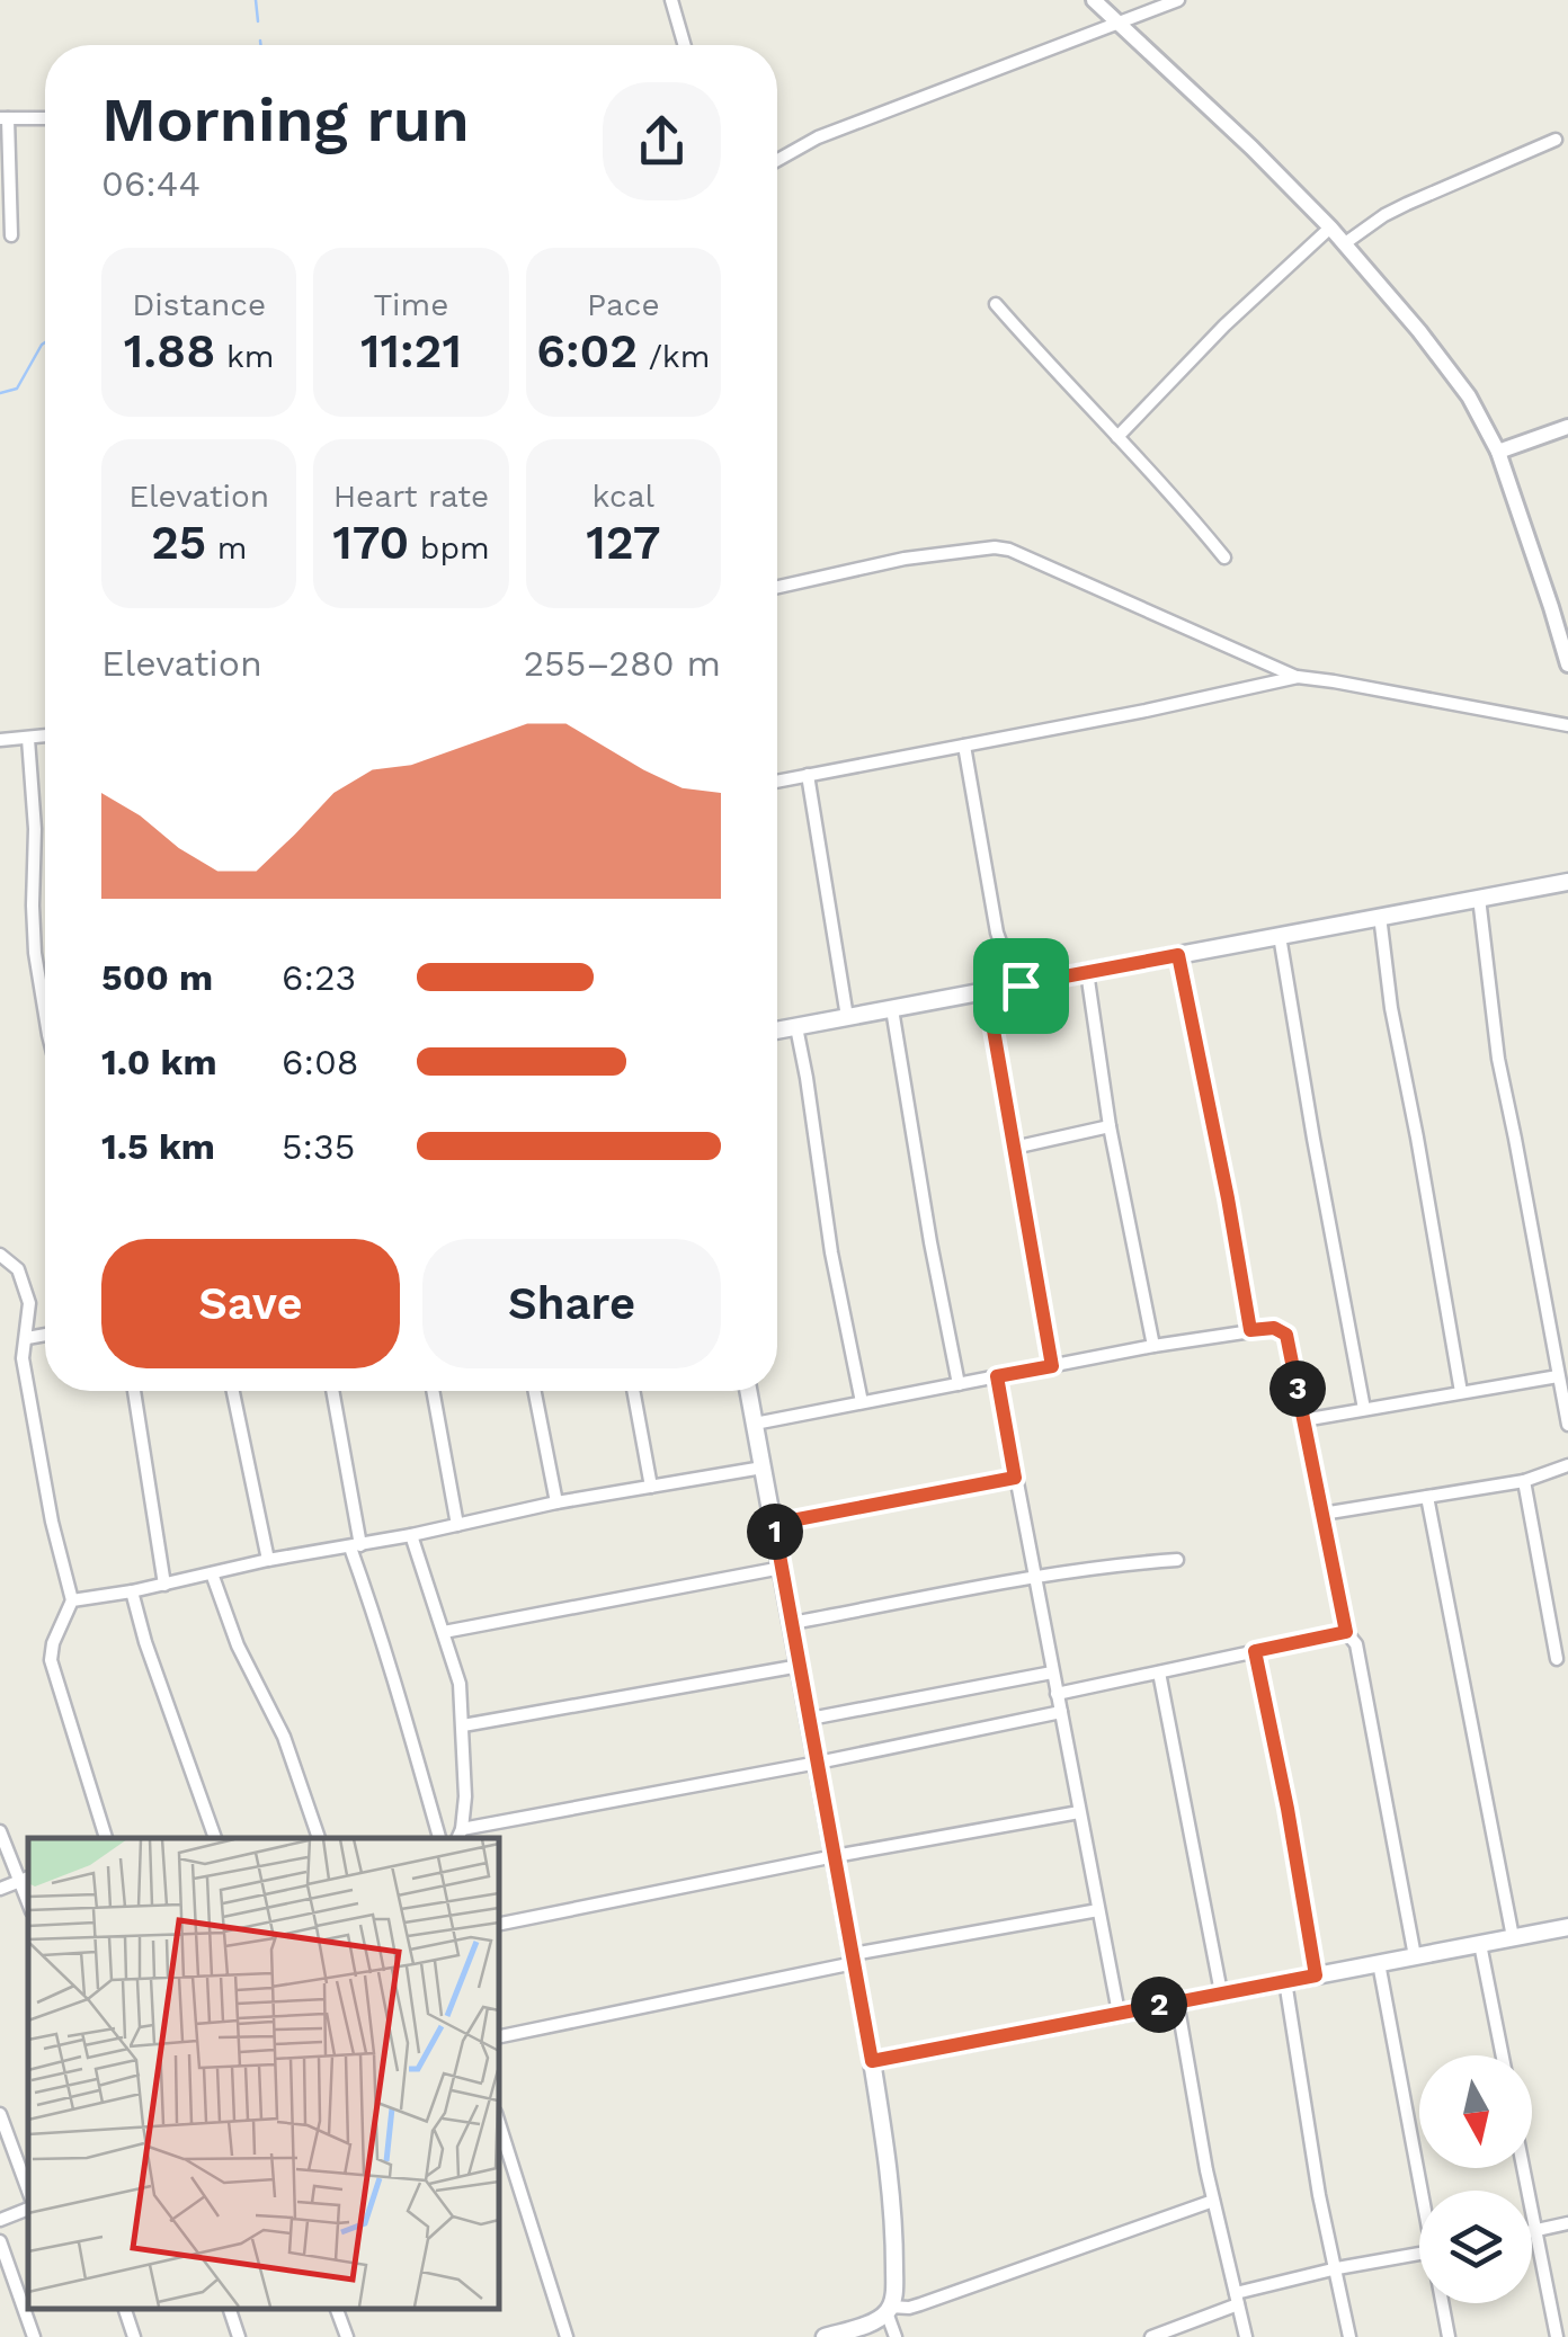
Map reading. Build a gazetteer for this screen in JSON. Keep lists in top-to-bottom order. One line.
{"north":"bottom","page":{"heading":["Morning run","06:44"],"stats":[["Distance","1.88 km"],["Time","11:21"],["Pace","6:02 /km"],["Elevation","25 m"],["Heart rate","170 bpm"],["kcal","127"]],"chart":["Elevation","255–280 m"],"list":[{"name":"500 m","note":"6:23"},{"name":"1.0 km","note":"6:08"},{"name":"1.5 km","note":"5:35"}],"buttons":["Save","Share"],"pins":["3","1","2"]}}
